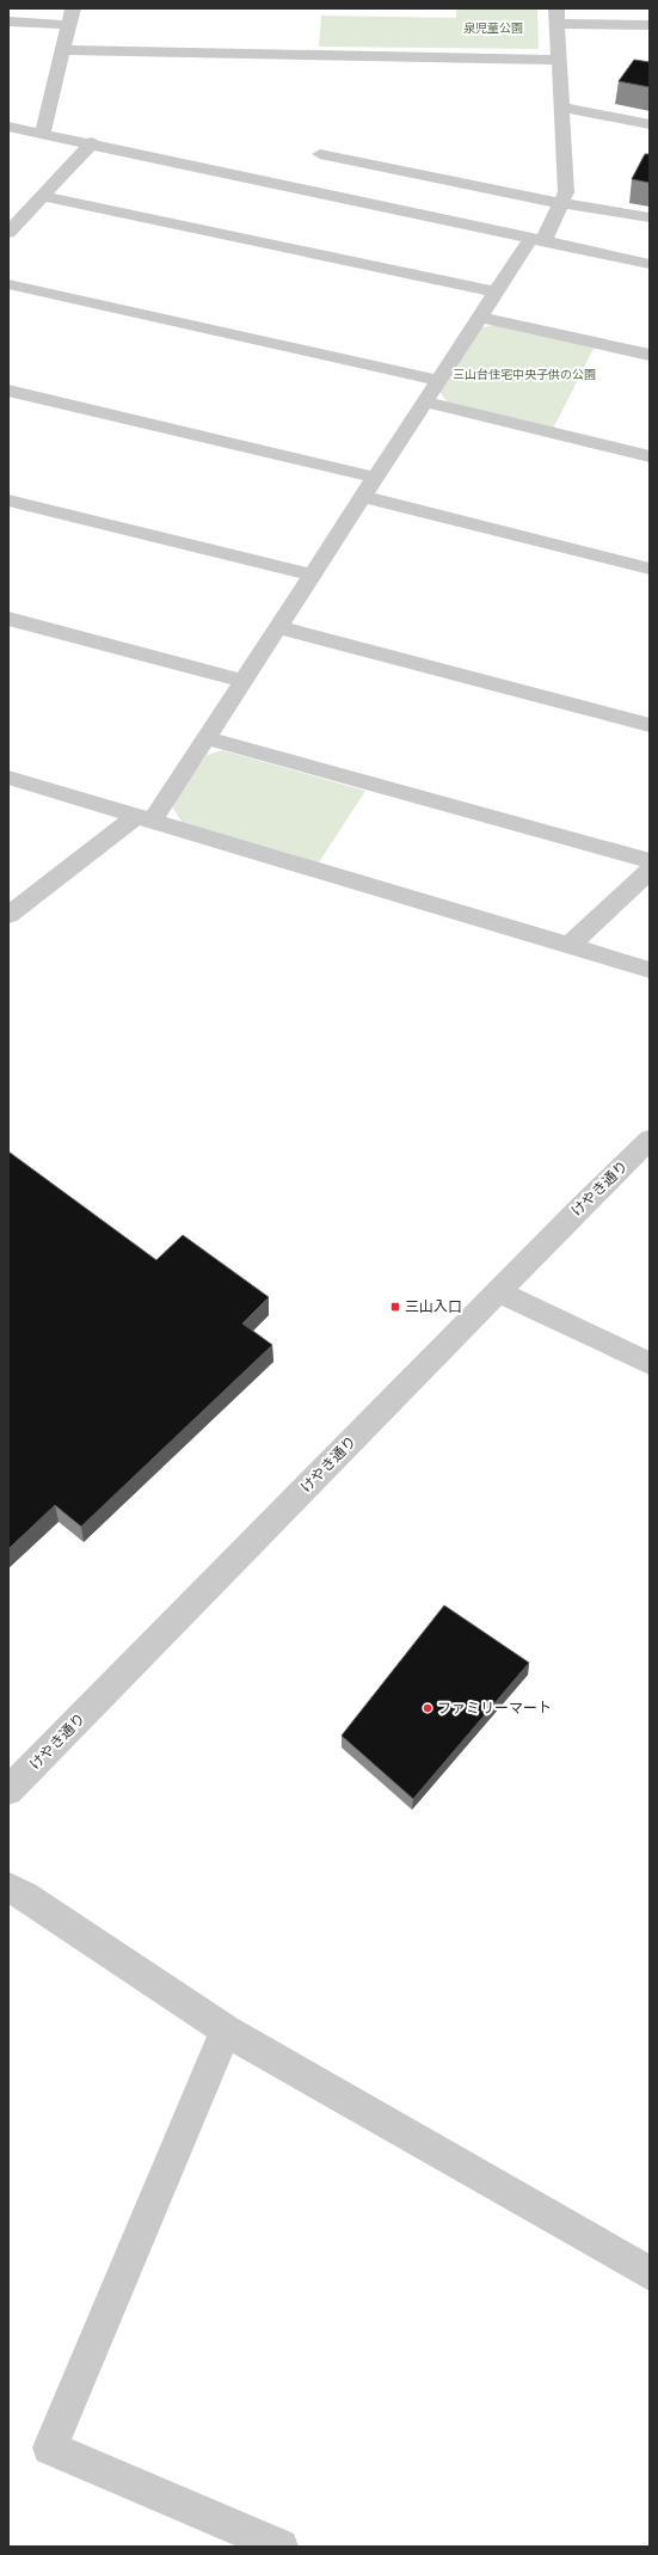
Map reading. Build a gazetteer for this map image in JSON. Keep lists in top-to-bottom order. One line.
{"streets":{"street":["けやき通り"]},"parks":["泉児童公園","三山台住宅中央子供の公園"],"places":{"transit":["三山入口"],"other":["ファミリーマート"]}}
